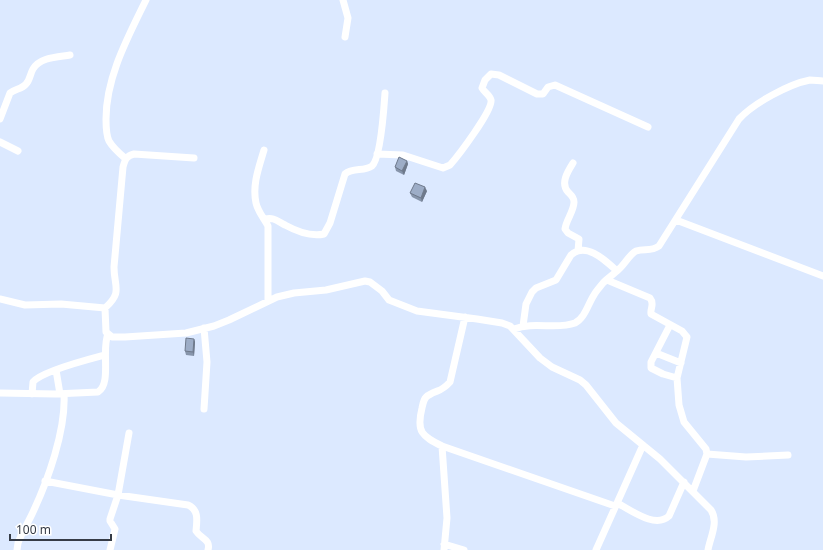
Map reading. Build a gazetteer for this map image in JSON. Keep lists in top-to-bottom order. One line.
{"scale_bar":"100 m"}
